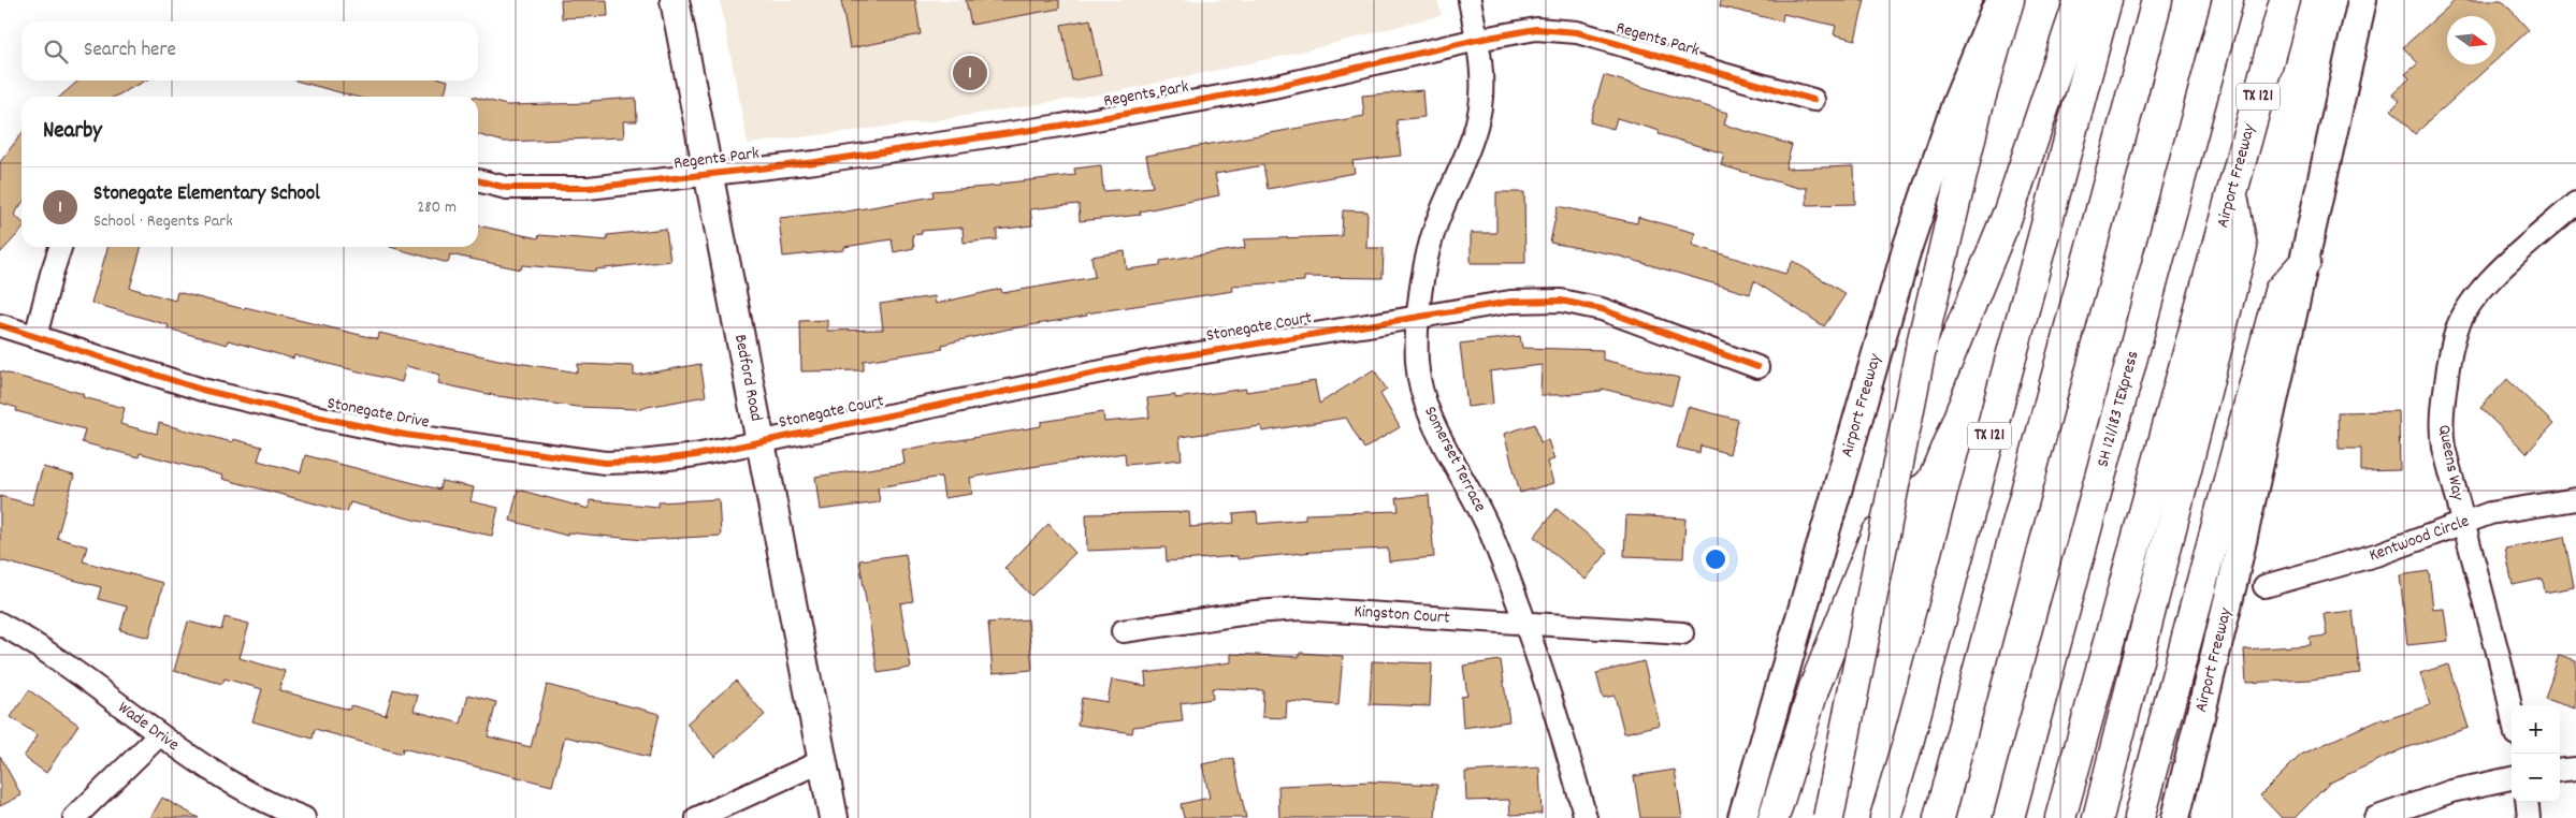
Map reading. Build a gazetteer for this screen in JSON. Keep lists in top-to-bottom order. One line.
{"streets":{"highway":["TX 121","Airport Freeway","SH 121/183 TEXpress"],"main road":["Bedford Road"],"street":["Regents Park","Stonegate Court","Stonegate Drive","Somerset Terrace","Queens Way","Kentwood Circle","Kingston Court","Wade Drive"]},"crossings":[["Regents Park","Bedford Road"],["Regents Park","Somerset Terrace"],["Stonegate Court","Bedford Road"],["Stonegate Court","Stonegate Drive"],["Stonegate Court","Somerset Terrace"],["Bedford Road","Stonegate Drive"],["Somerset Terrace","Kingston Court"],["Queens Way","Kentwood Circle"]],"north":"right","page":{"search":"Search here","pins":"1","heading":"Nearby","list":[{"mark":"1","name":"Stonegate Elementary School","note":"School · Regents Park","value":"280 m"}],"map_buttons":["+","−"]}}
